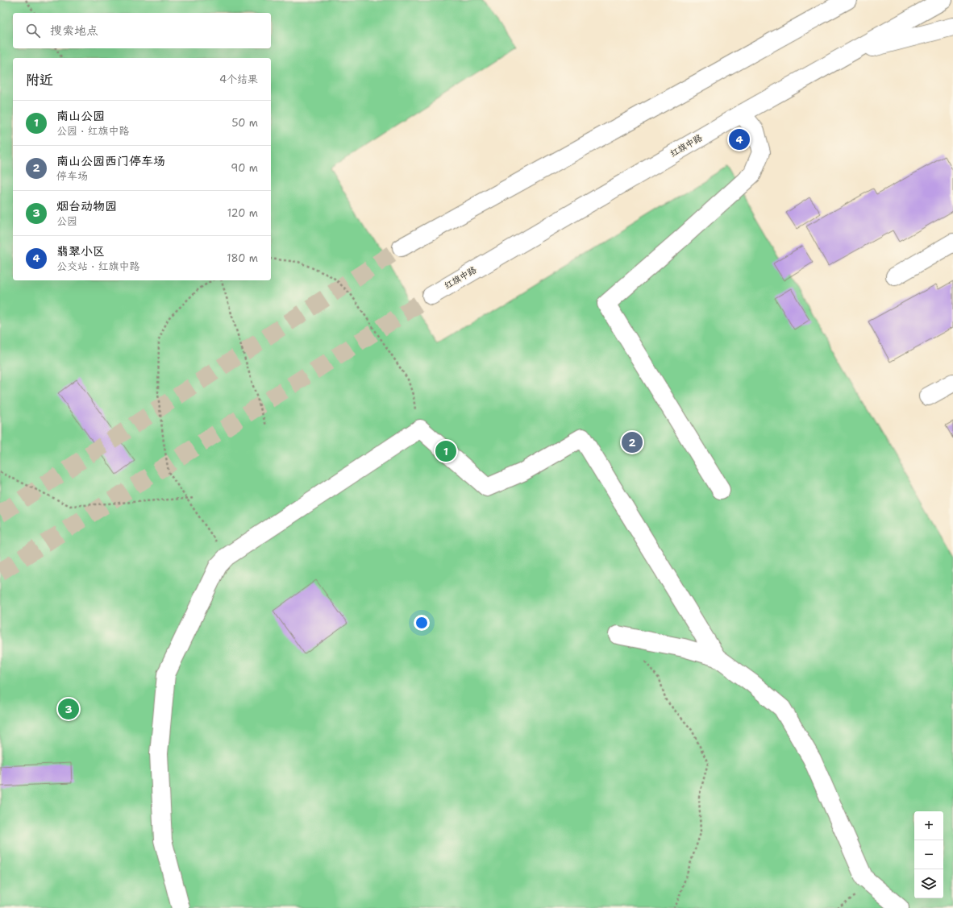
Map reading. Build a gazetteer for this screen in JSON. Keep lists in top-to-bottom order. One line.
{"streets":{"street":["红旗中路"]},"page":{"search":"搜索地点","heading":["附近","4个结果"],"list":[{"mark":"1","name":"南山公园","note":"公园 · 红旗中路","value":"50 m"},{"mark":"2","name":"南山公园西门停车场","note":"停车场","value":"90 m"},{"mark":"3","name":"烟台动物园","note":"公园","value":"120 m"},{"mark":"4","name":"翡翠小区","note":"公交站 · 红旗中路","value":"180 m"}],"pins":["4","2","1","3"],"map_buttons":["+","−"]}}
